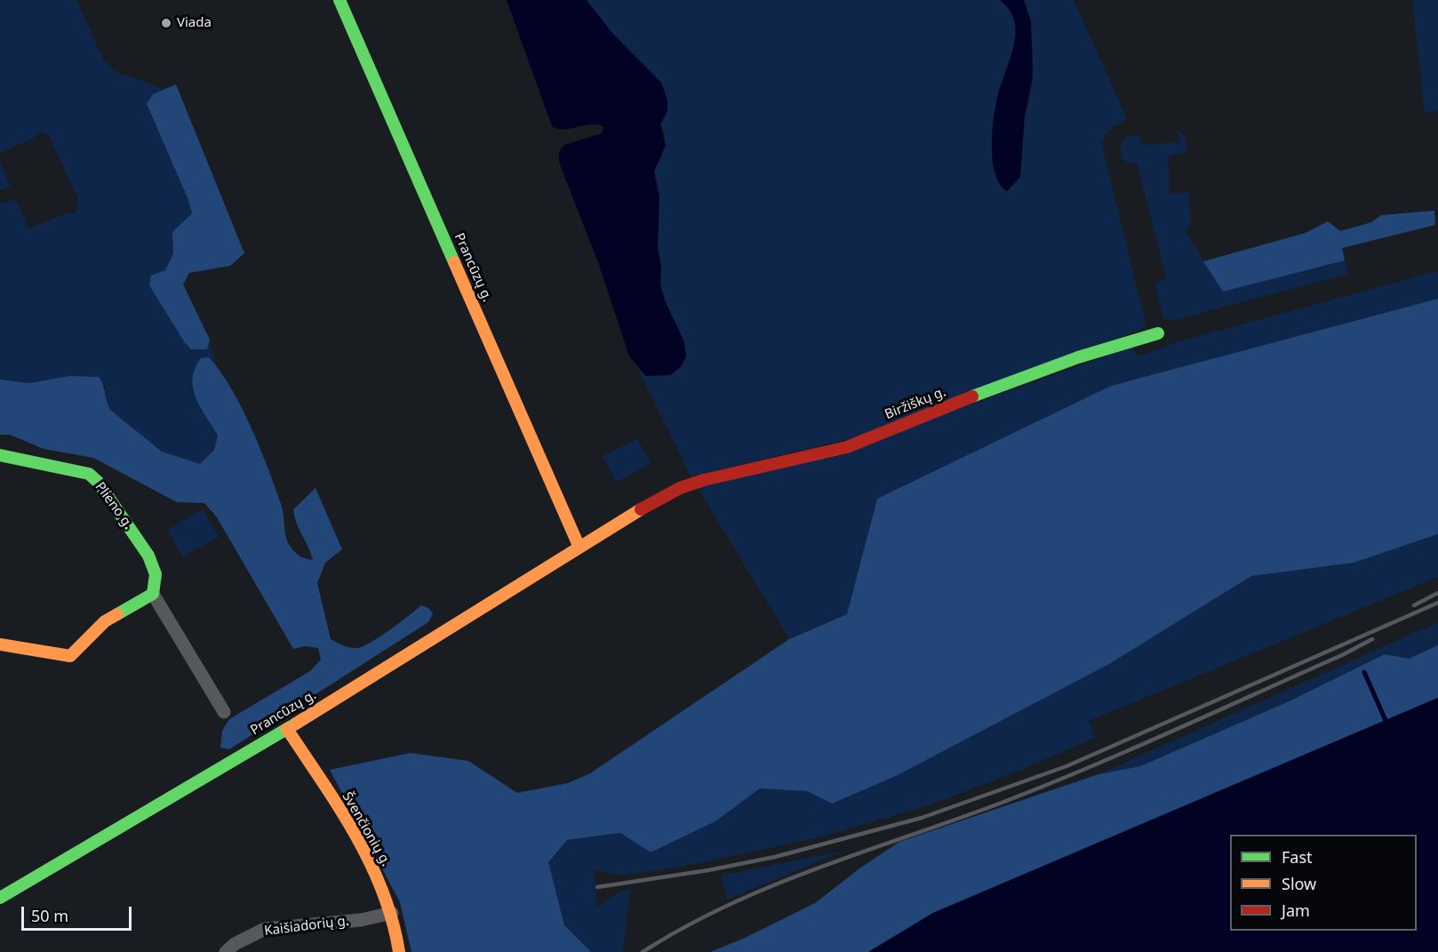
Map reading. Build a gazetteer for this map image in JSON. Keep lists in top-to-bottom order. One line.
{"streets":{"street":["Prancūzų g.","Biržiškų g.","Plieno g.","Švenčionių g.","Kaišiadorių g."]},"crossings":[["Prancūzų g.","Biržiškų g."],["Prancūzų g.","Švenčionių g."],["Švenčionių g.","Kaišiadorių g."]],"places":["Viada"],"legend":["Fast","Slow","Jam"],"scale_bar":"50 m"}
